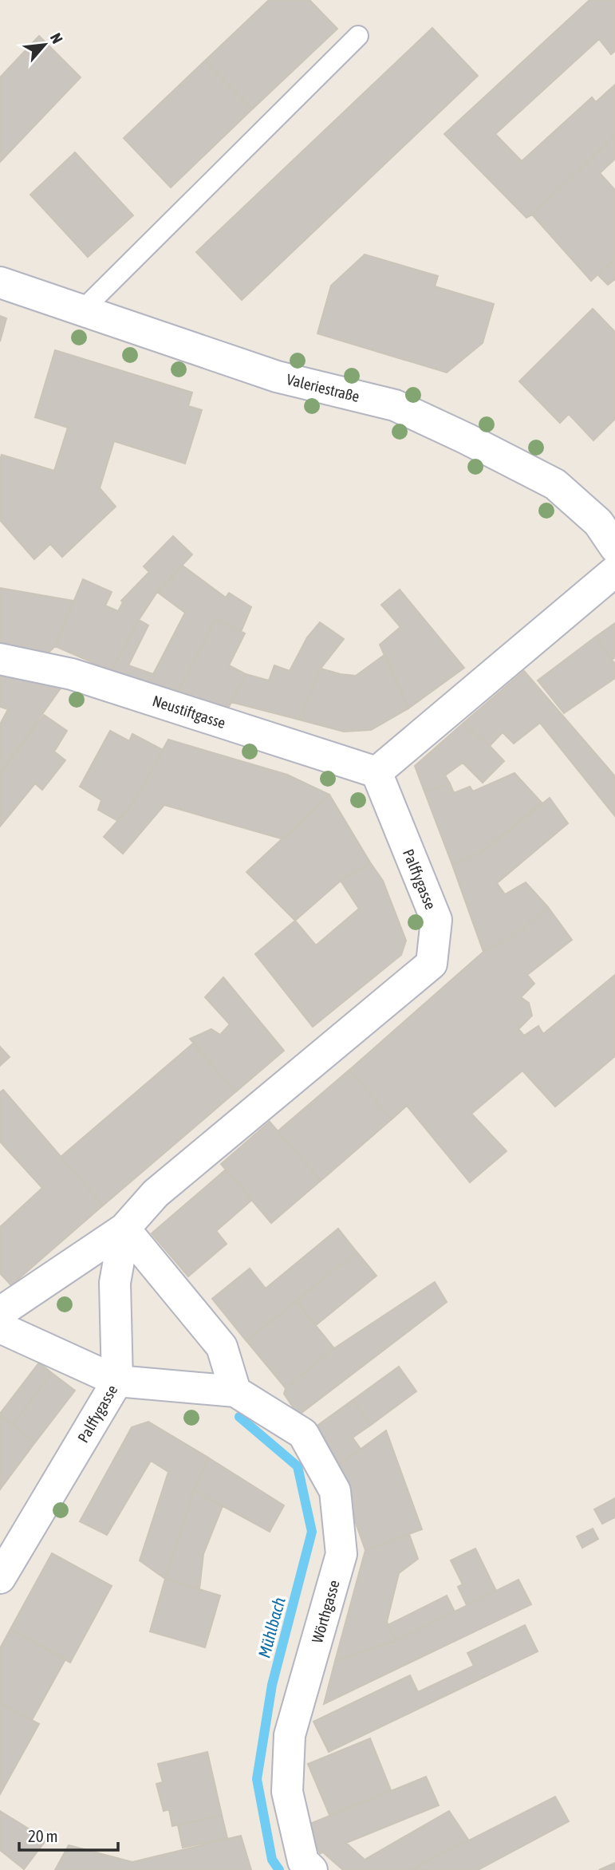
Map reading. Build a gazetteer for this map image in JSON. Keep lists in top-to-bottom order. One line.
{"streets":{"street":["Valeriestraße","Neustiftgasse","Palffygasse","Wörthgasse"]},"crossings":[["Neustiftgasse","Palffygasse"],["Palffygasse","Wörthgasse"]],"water":["Mühlbach"],"scale_bar":"20 m","north":"top right"}
